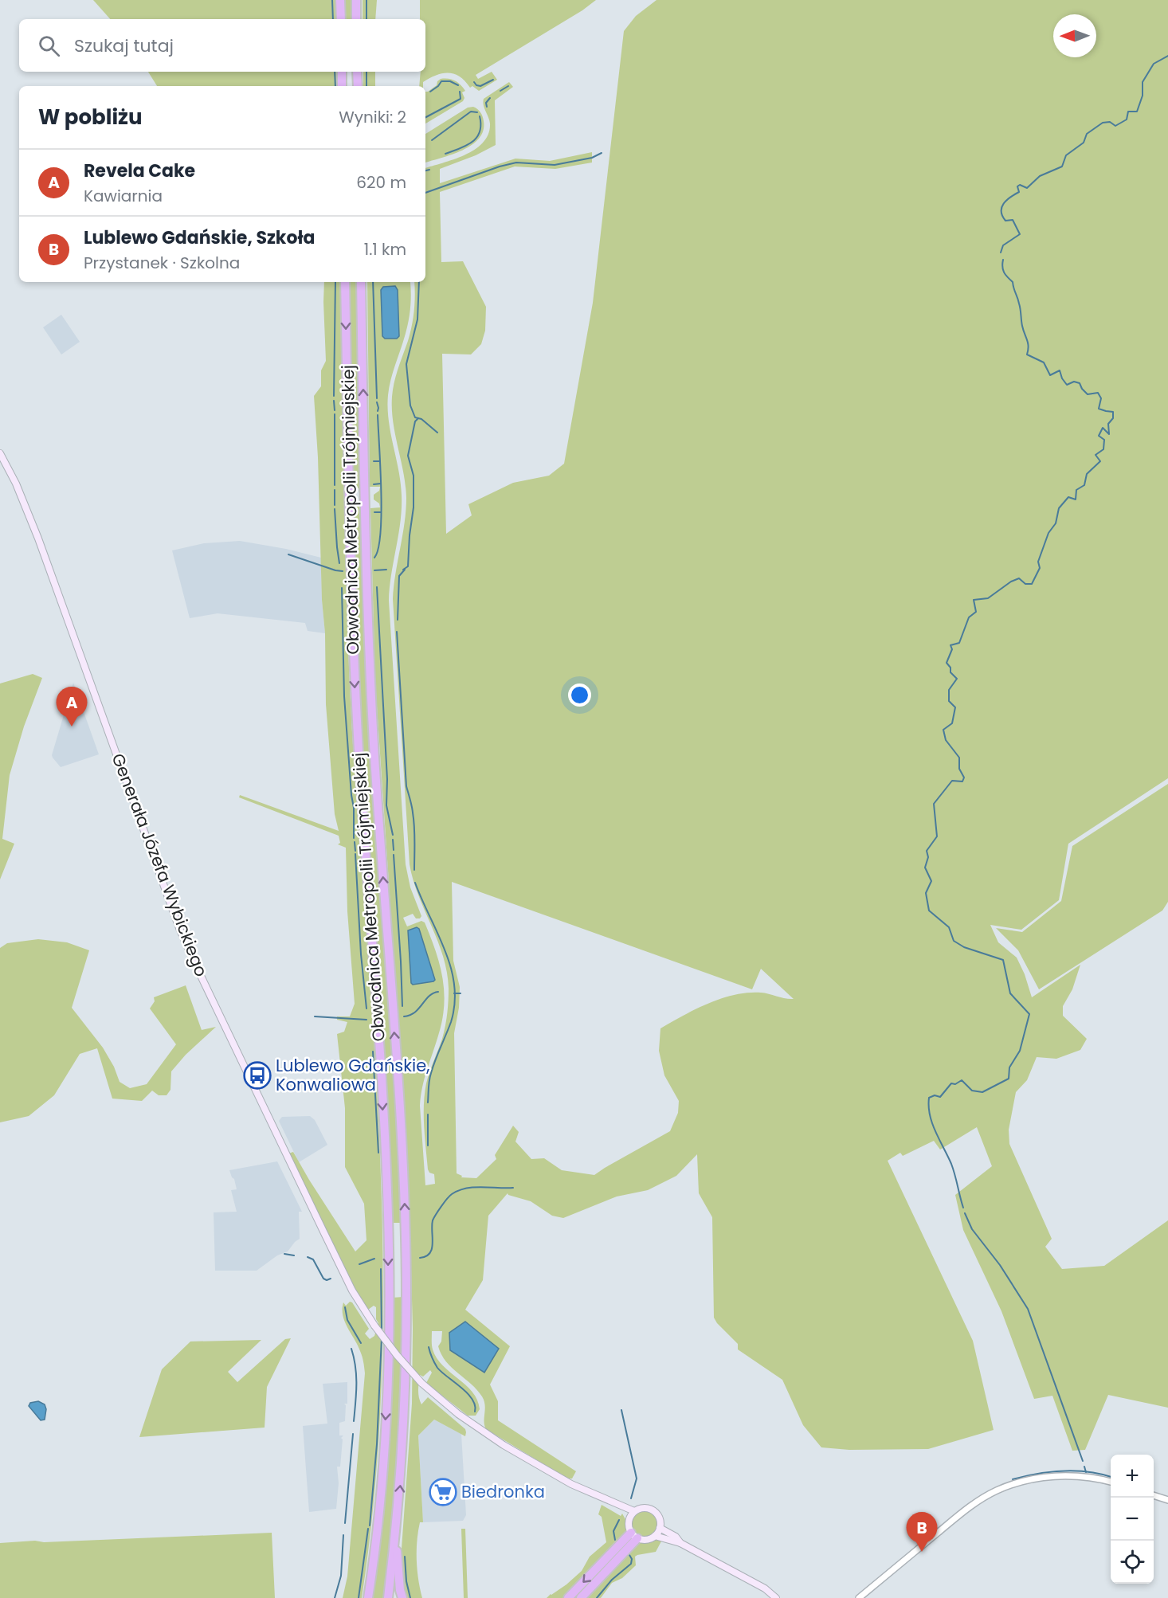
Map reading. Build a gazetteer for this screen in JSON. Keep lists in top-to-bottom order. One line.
{"streets":{"highway":["Obwodnica Metropolii Trójmiejskiej"],"main road":["Generała Józefa Wybickiego"]},"places":{"bus stop":["Lublewo Gdańskie, Konwaliowa"],"supermarket":["Biedronka"]},"north":"left","page":{"search":"Szukaj tutaj","heading":["W pobliżu","Wyniki: 2"],"list":[{"mark":"A","name":"Revela Cake","note":"Kawiarnia","value":"620 m"},{"mark":"B","name":"Lublewo Gdańskie, Szkoła","note":"Przystanek · Szkolna","value":"1.1 km"}],"pins":["A","B"],"map_buttons":["+","−"]}}
